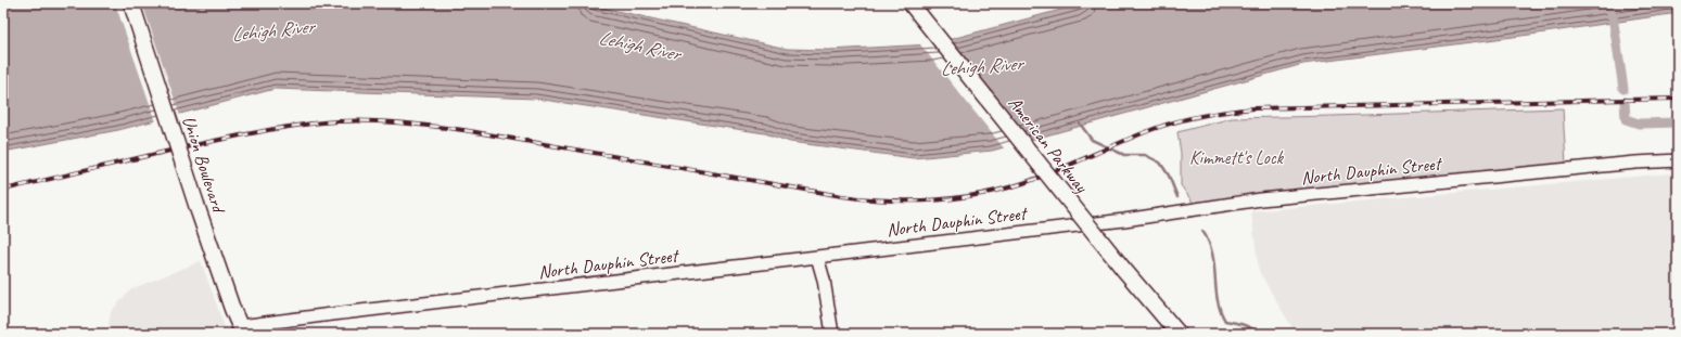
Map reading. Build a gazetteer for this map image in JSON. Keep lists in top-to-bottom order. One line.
{"streets":{"main road":["American Parkway","Union Boulevard"],"street":["North Dauphin Street"]},"crossings":[["Union Boulevard","North Dauphin Street"]],"water":["Lehigh River"],"parks":["Kimmett's Lock"]}
